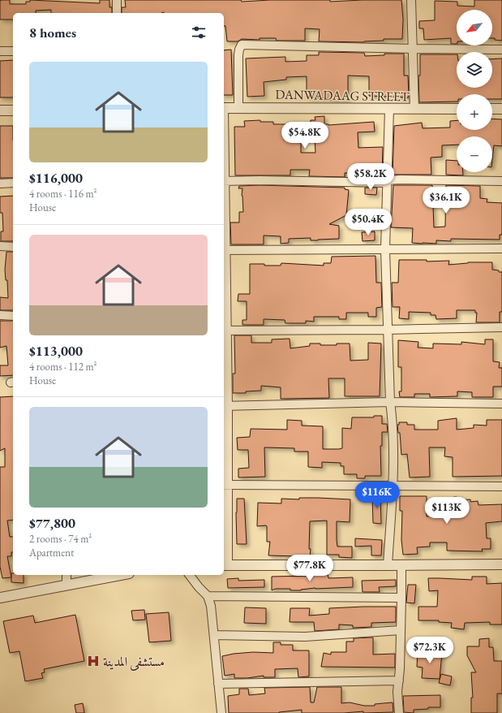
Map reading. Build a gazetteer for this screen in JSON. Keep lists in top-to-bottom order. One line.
{"streets":{"street":["DANWADAAG STREET"]},"places":{"hospital":["مستشفى المدينة"]},"north":"bottom left","page":{"map_buttons":["+","−"],"heading":"8 homes","list":[{"name":"$116,000","note":"4 rooms · 116 m² · House"},{"name":"$113,000","note":"4 rooms · 112 m² · House"},{"name":"$77,800","note":"2 rooms · 74 m² · Apartment"}],"price":["$54.8K","$58.2K","$36.1K","$50.4K","$116K","$113K","$77.8K","$72.3K"]}}
